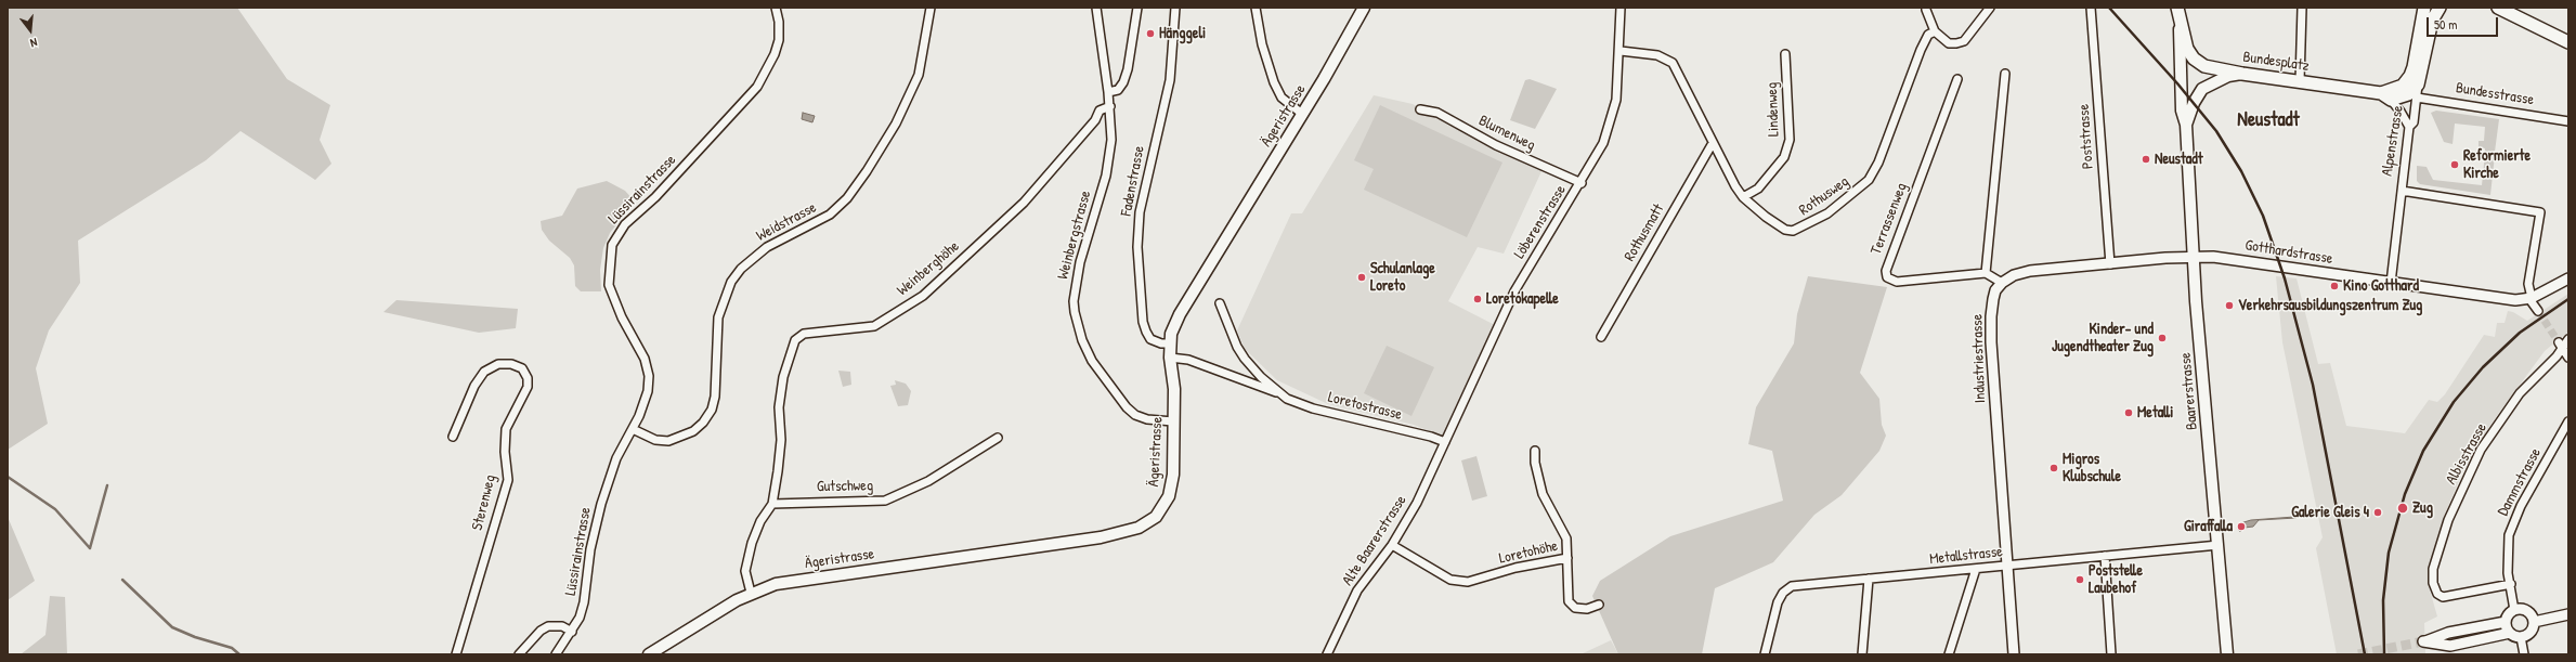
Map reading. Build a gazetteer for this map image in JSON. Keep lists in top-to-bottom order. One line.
{"streets":{"main road":["Bundesplatz","Ägeristrasse","Alpenstrasse","Baarerstrasse"],"street":["Bundesstrasse","Lindenweg","Blumenweg","Poststrasse","Fadenstrasse","Lüssirainstrasse","Rothusweg","Terrassenweg","Weidstrasse","Löberenstrasse","Rothusmatt","Weinbergstrasse","Gotthardstrasse","Weinberghöhe","Industriestrasse","Loretostrasse","Albisstrasse","Dammstrasse","Gutschweg","Sterenweg","Alte Baarerstrasse","Loretohöhe","Metallstrasse"]},"crossings":[["Bundesplatz","Baarerstrasse"],["Bundesstrasse","Alpenstrasse"],["Lindenweg","Rothusweg"],["Ägeristrasse","Fadenstrasse"],["Ägeristrasse","Weinbergstrasse"],["Ägeristrasse","Loretostrasse"],["Blumenweg","Löberenstrasse"],["Poststrasse","Gotthardstrasse"],["Alpenstrasse","Gotthardstrasse"],["Lüssirainstrasse","Weidstrasse"],["Rothusweg","Löberenstrasse"],["Rothusweg","Rothusmatt"],["Löberenstrasse","Loretostrasse"],["Löberenstrasse","Alte Baarerstrasse"],["Weinbergstrasse","Weinberghöhe"],["Gotthardstrasse","Industriestrasse"],["Gotthardstrasse","Baarerstrasse"],["Weinberghöhe","Gutschweg"],["Industriestrasse","Metallstrasse"],["Baarerstrasse","Metallstrasse"],["Loretostrasse","Alte Baarerstrasse"],["Albisstrasse","Dammstrasse"],["Alte Baarerstrasse","Loretohöhe"]],"districts":["Neustadt"],"places":["Hänggeli","Neustadt","Reformierte Kirche","Schulanlage Loreto","Kino Gotthard","Loretokapelle","Verkehrsausbildungszentrum Zug","Kinder- und Jugendtheater Zug","Metalli","Migros Klubschule","Zug","Galerie Gleis 4","Giraffalla","Poststelle Laubehof"],"scale_bar":"50 m","north":"bottom"}
